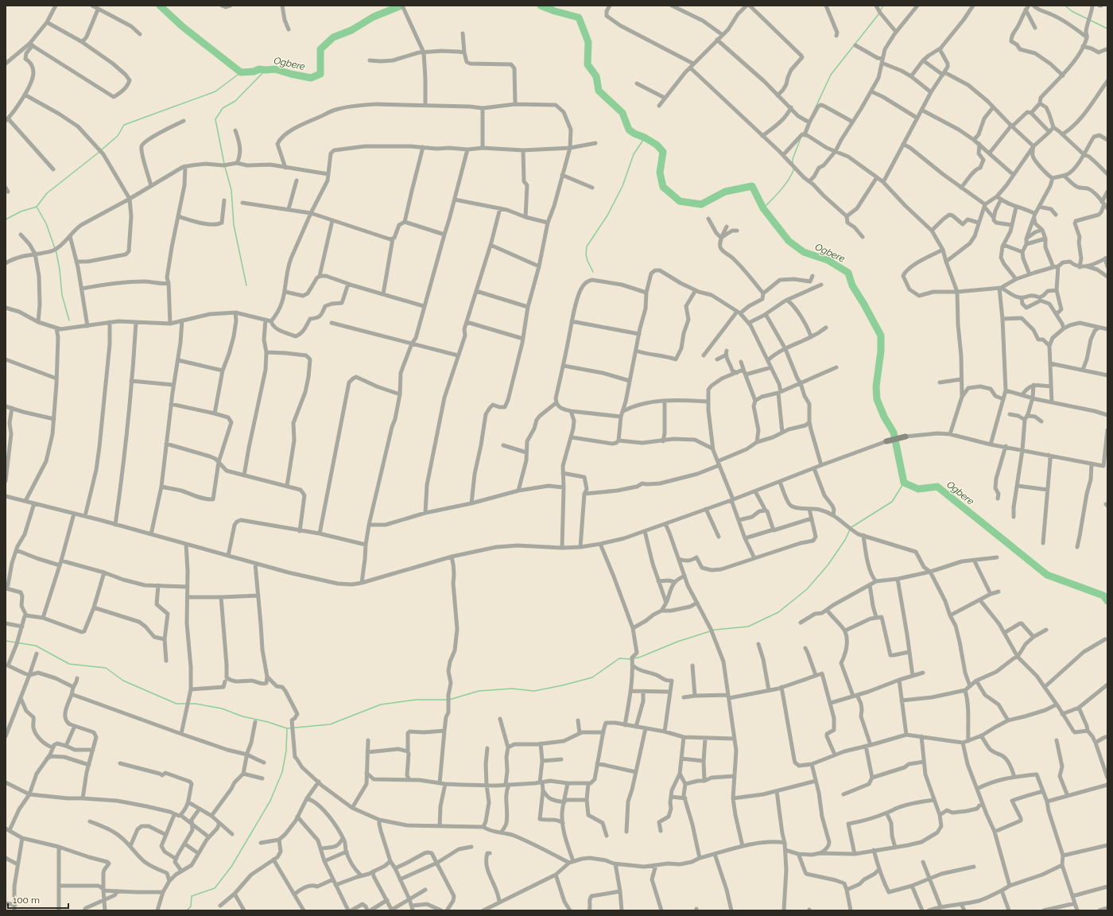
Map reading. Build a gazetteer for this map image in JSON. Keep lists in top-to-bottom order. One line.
{"water":["Ogbere"],"scale_bar":"100 m"}
